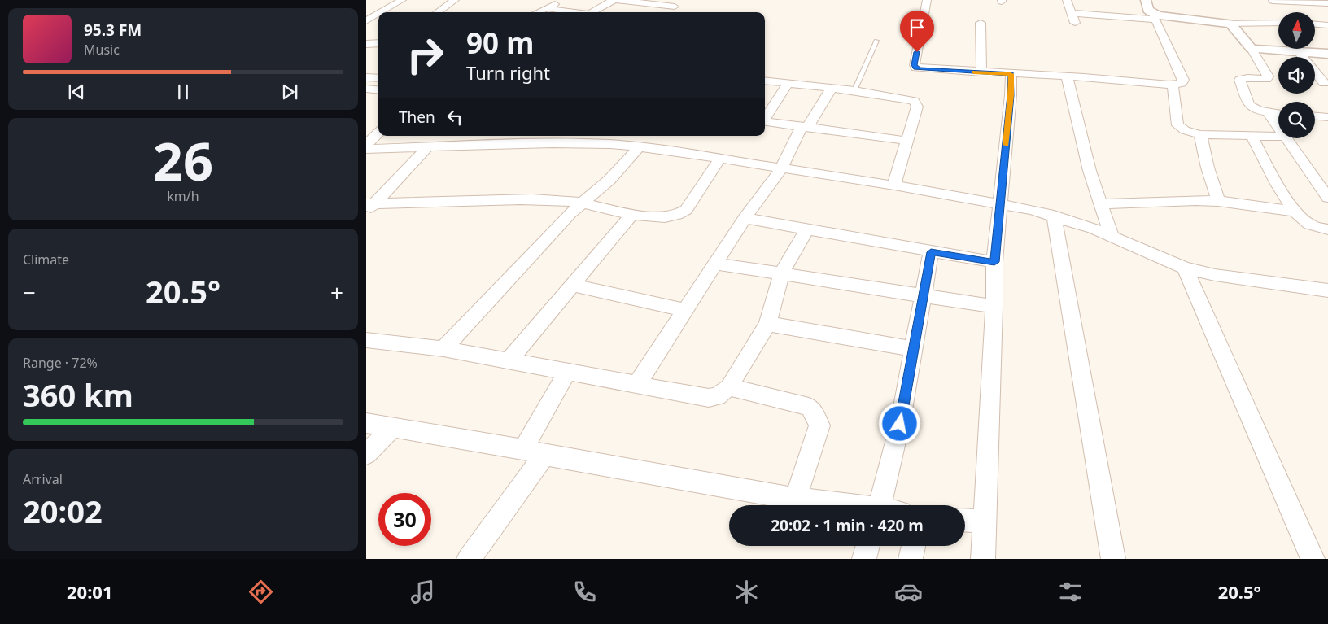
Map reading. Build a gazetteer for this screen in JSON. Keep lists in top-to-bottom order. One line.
{"north":"top","page":{"turn":["90 m","Turn right"],"song":["95.3 FM","Music"],"then":"Then","tile":[["26","km/h"],"Climate",["Range · 72%","360 km"],["Arrival","20:02"]],"heat":["−","20.5°","+"],"limit":"30","trip":"20:02 · 1 min · 420 m","tabs":["20:01","20.5°"]}}
